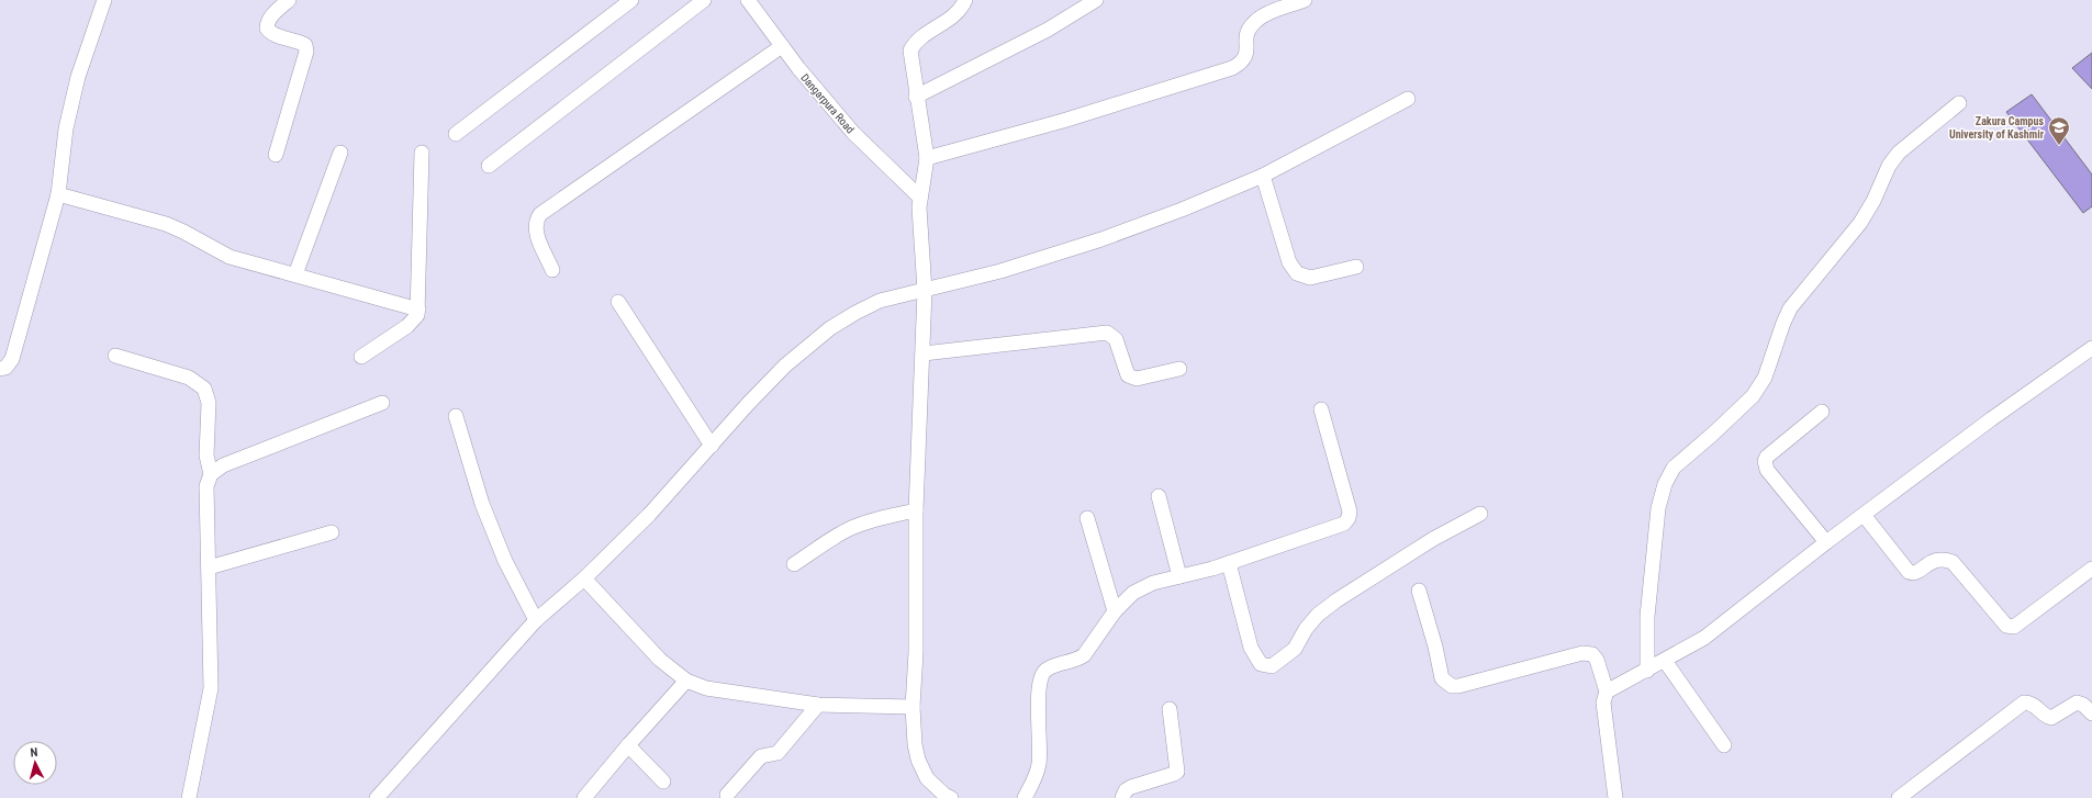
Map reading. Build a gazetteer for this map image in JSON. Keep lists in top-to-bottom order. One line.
{"streets":{"street":["Dangarpura Road"]},"places":{"school or university":["Zakura Campus University of Kashmir"]},"north":"top"}
